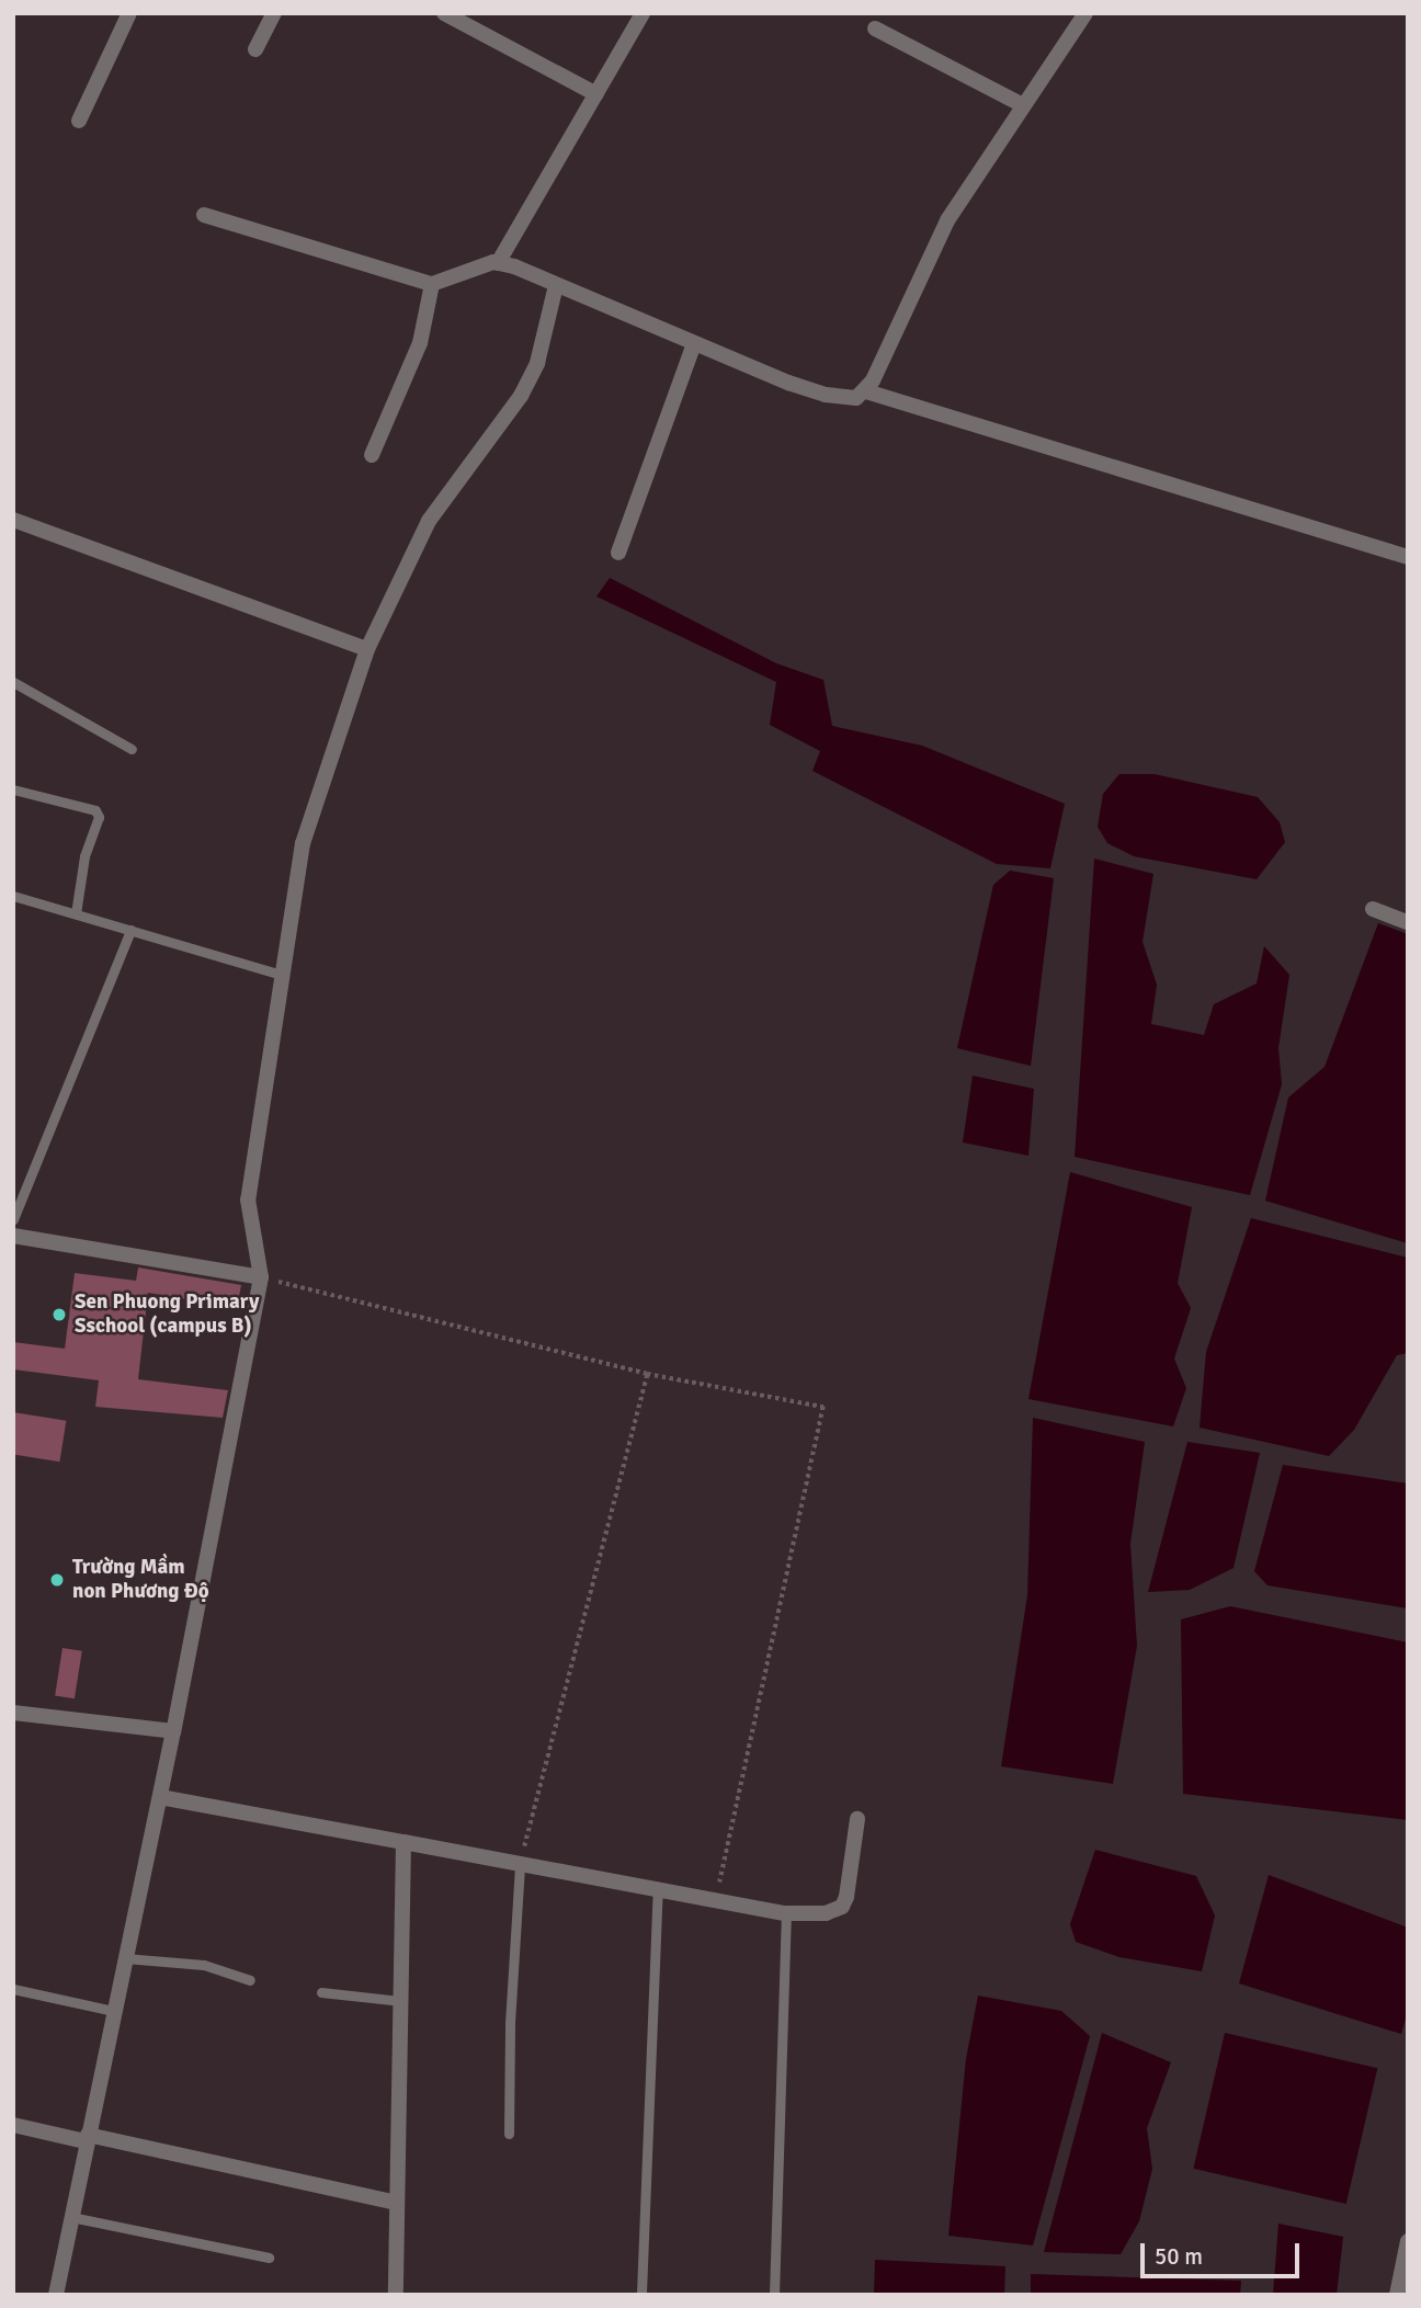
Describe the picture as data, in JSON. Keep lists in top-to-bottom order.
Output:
{
  "places": ["Sen Phuong Primary Sschool (campus B)", "Trường Mầm non Phương Độ"],
  "scale_bar": "50 m"
}
